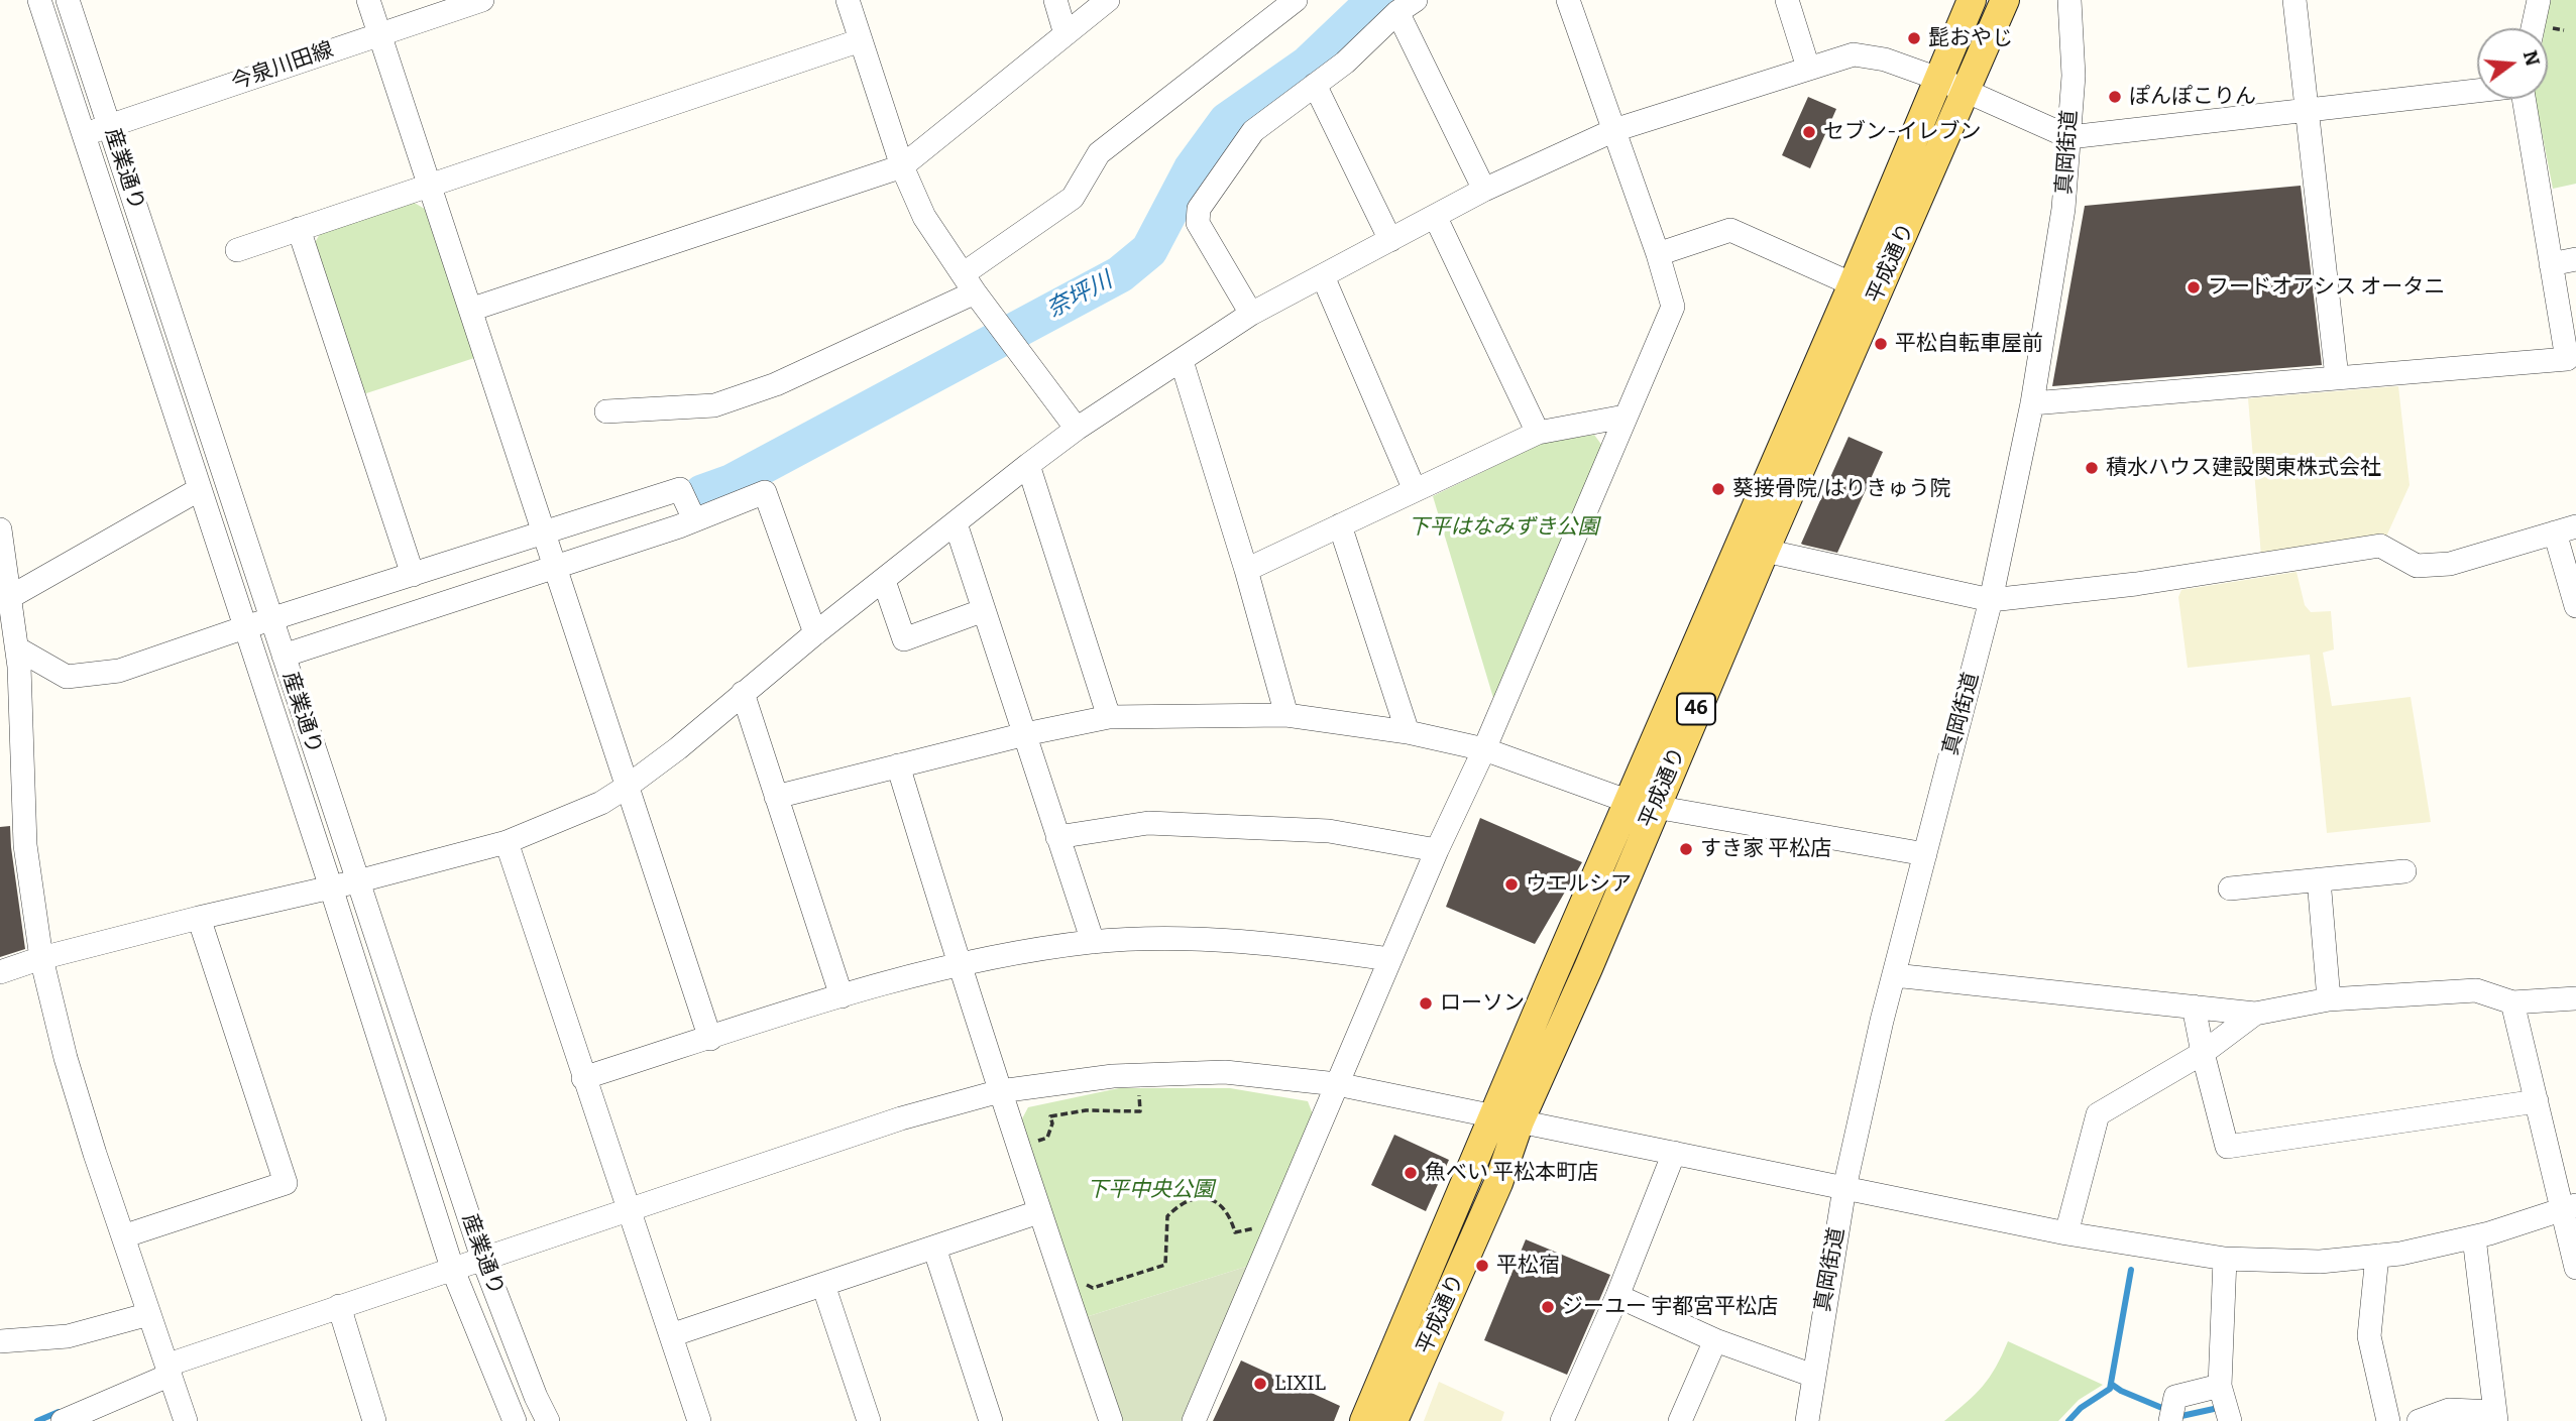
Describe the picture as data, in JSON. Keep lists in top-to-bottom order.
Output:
{
  "streets": {
    "main road": ["平成通り", "46"],
    "street": ["今泉川田線", "真岡街道", "産業通り"]
  },
  "crossings": [
    ["今泉川田線", "産業通り"]
  ],
  "water": ["奈坪川"],
  "parks": ["下平はなみずき公園", "下平中央公園"],
  "places": [
    "髭おやじ",
    "ぽんぽこりん",
    "セブン-イレブン",
    "フードオアシス オータニ",
    "平松自転車屋前",
    "積水ハウス建設関東株式会社",
    "葵接骨院/はりきゅう院",
    "すき家 平松店",
    "ウエルシア",
    "ローソン",
    "魚べい 平松本町店",
    "平松宿",
    "ジーユー 宇都宮平松店",
    "LIXIL"
  ],
  "north": "right"
}
